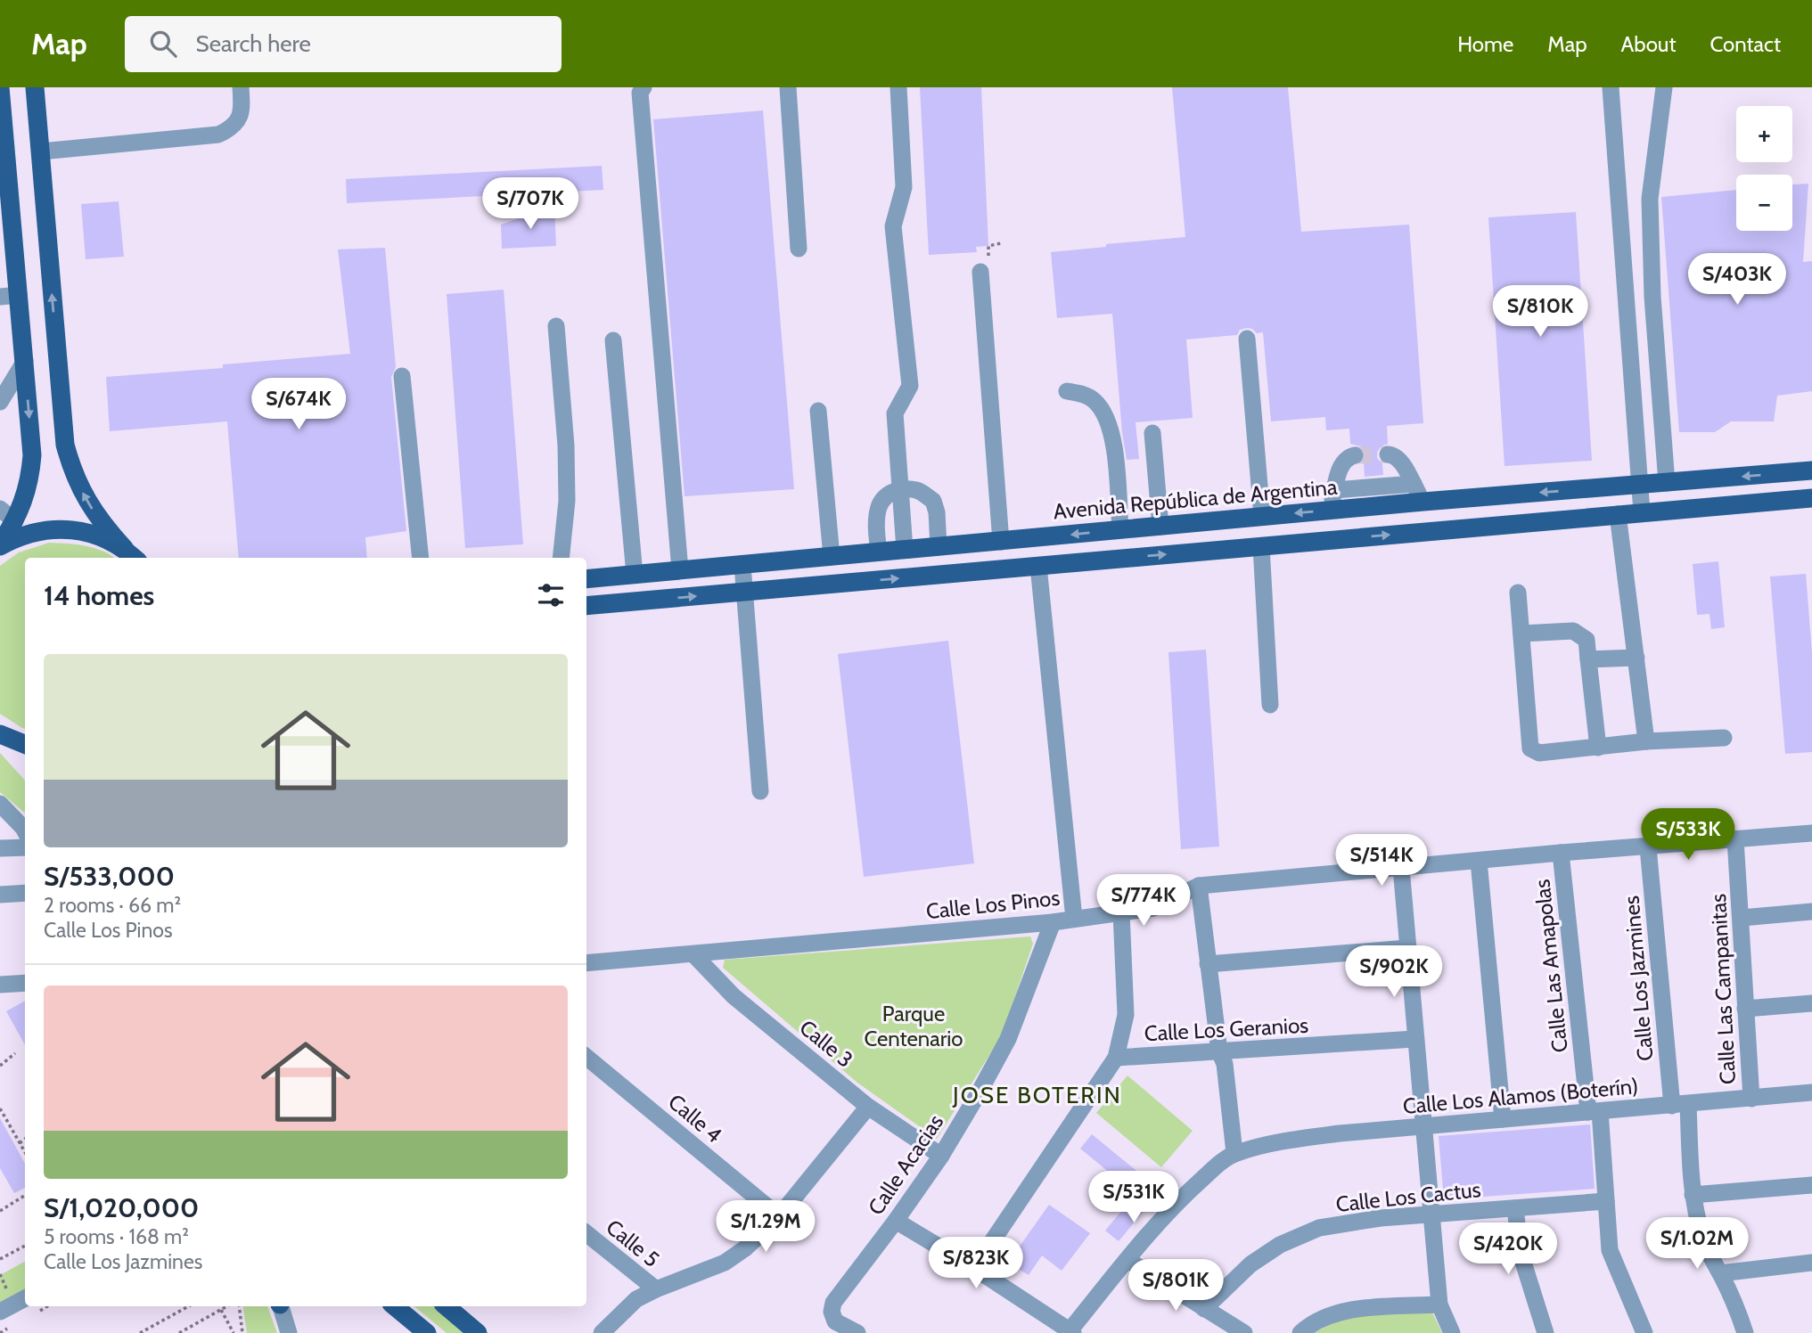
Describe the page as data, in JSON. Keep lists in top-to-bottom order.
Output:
{
  "streets": {
    "main road": ["Avenida República de Argentina"],
    "street": [
      "Calle Los Pinos",
      "Calle Las Amapolas",
      "Calle Los Jazmines",
      "Calle Las Campanitas",
      "Calle Los Geranios",
      "Calle 3",
      "Calle Los Alamos (Boterín)",
      "Calle 4",
      "Calle Acacias",
      "Calle Los Cactus",
      "Calle 5"
    ]
  },
  "crossings": [
    ["Calle Los Pinos", "Calle Las Amapolas"],
    ["Calle Los Pinos", "Calle Los Jazmines"],
    ["Calle Los Pinos", "Calle Las Campanitas"],
    ["Calle Los Pinos", "Calle 3"],
    ["Calle Los Pinos", "Calle Acacias"],
    ["Calle Las Amapolas", "Calle Los Alamos (Boterín)"],
    ["Calle Las Amapolas", "Calle Los Cactus"],
    ["Calle Los Jazmines", "Calle Los Alamos (Boterín)"],
    ["Calle Las Campanitas", "Calle Los Alamos (Boterín)"],
    ["Calle 3", "Calle Acacias"]
  ],
  "districts": ["JOSE BOTERIN"],
  "parks": ["Parque Centenario"],
  "page": {
    "header": "Map",
    "search": "Search here",
    "nav": [
      "Home",
      "Map",
      "About",
      "Contact"
    ],
    "map_buttons": ["+", "−"],
    "price": [
      "S/707K",
      "S/403K",
      "S/810K",
      "S/674K",
      "S/533K",
      "S/514K",
      "S/774K",
      "S/902K",
      "S/531K",
      "S/1.29M",
      "S/1.02M",
      "S/420K",
      "S/823K",
      "S/801K"
    ],
    "heading": "14 homes",
    "list": [
      {
        "name": "S/533,000",
        "note": "2 rooms · 66 m² · Calle Los Pinos"
      },
      {
        "name": "S/1,020,000",
        "note": "5 rooms · 168 m² · Calle Los Jazmines"
      }
    ]
  }
}
